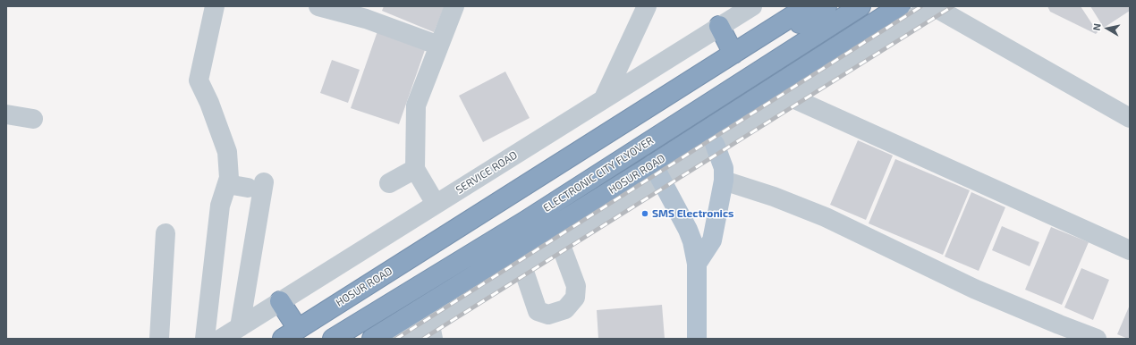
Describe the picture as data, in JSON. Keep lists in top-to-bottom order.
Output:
{
  "streets": {
    "highway": ["ELECTRONIC CITY FLYOVER", "HOSUR ROAD"],
    "street": ["SERVICE ROAD"]
  },
  "crossings": [
    ["ELECTRONIC CITY FLYOVER", "HOSUR ROAD"]
  ],
  "places": ["SMS Electronics"],
  "north": "left"
}
